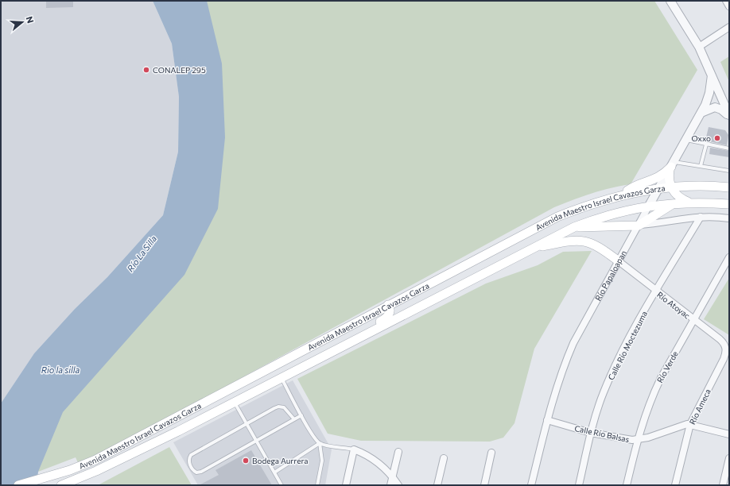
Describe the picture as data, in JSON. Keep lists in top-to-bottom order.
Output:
{
  "streets": {
    "main road": ["Avenida Maestro Israel Cavazos Garza"],
    "street": [
      "Río Papaloapan",
      "Río Atoyac",
      "Calle Río Moctezuma",
      "Río Verde",
      "Río Ameca",
      "Calle Río Balsas"
    ]
  },
  "crossings": [
    ["Avenida Maestro Israel Cavazos Garza", "Río Papaloapan"],
    ["Río Papaloapan", "Río Atoyac"],
    ["Río Papaloapan", "Calle Río Balsas"],
    ["Río Atoyac", "Calle Río Moctezuma"],
    ["Río Atoyac", "Río Verde"],
    ["Río Atoyac", "Río Ameca"],
    ["Calle Río Moctezuma", "Calle Río Balsas"],
    ["Río Verde", "Calle Río Balsas"],
    ["Río Ameca", "Calle Río Balsas"]
  ],
  "water": ["Río La Silla", "Rio la silla"],
  "places": ["CONALEP 295", "Oxxo", "Bodega Aurrera"],
  "north": "right"
}
